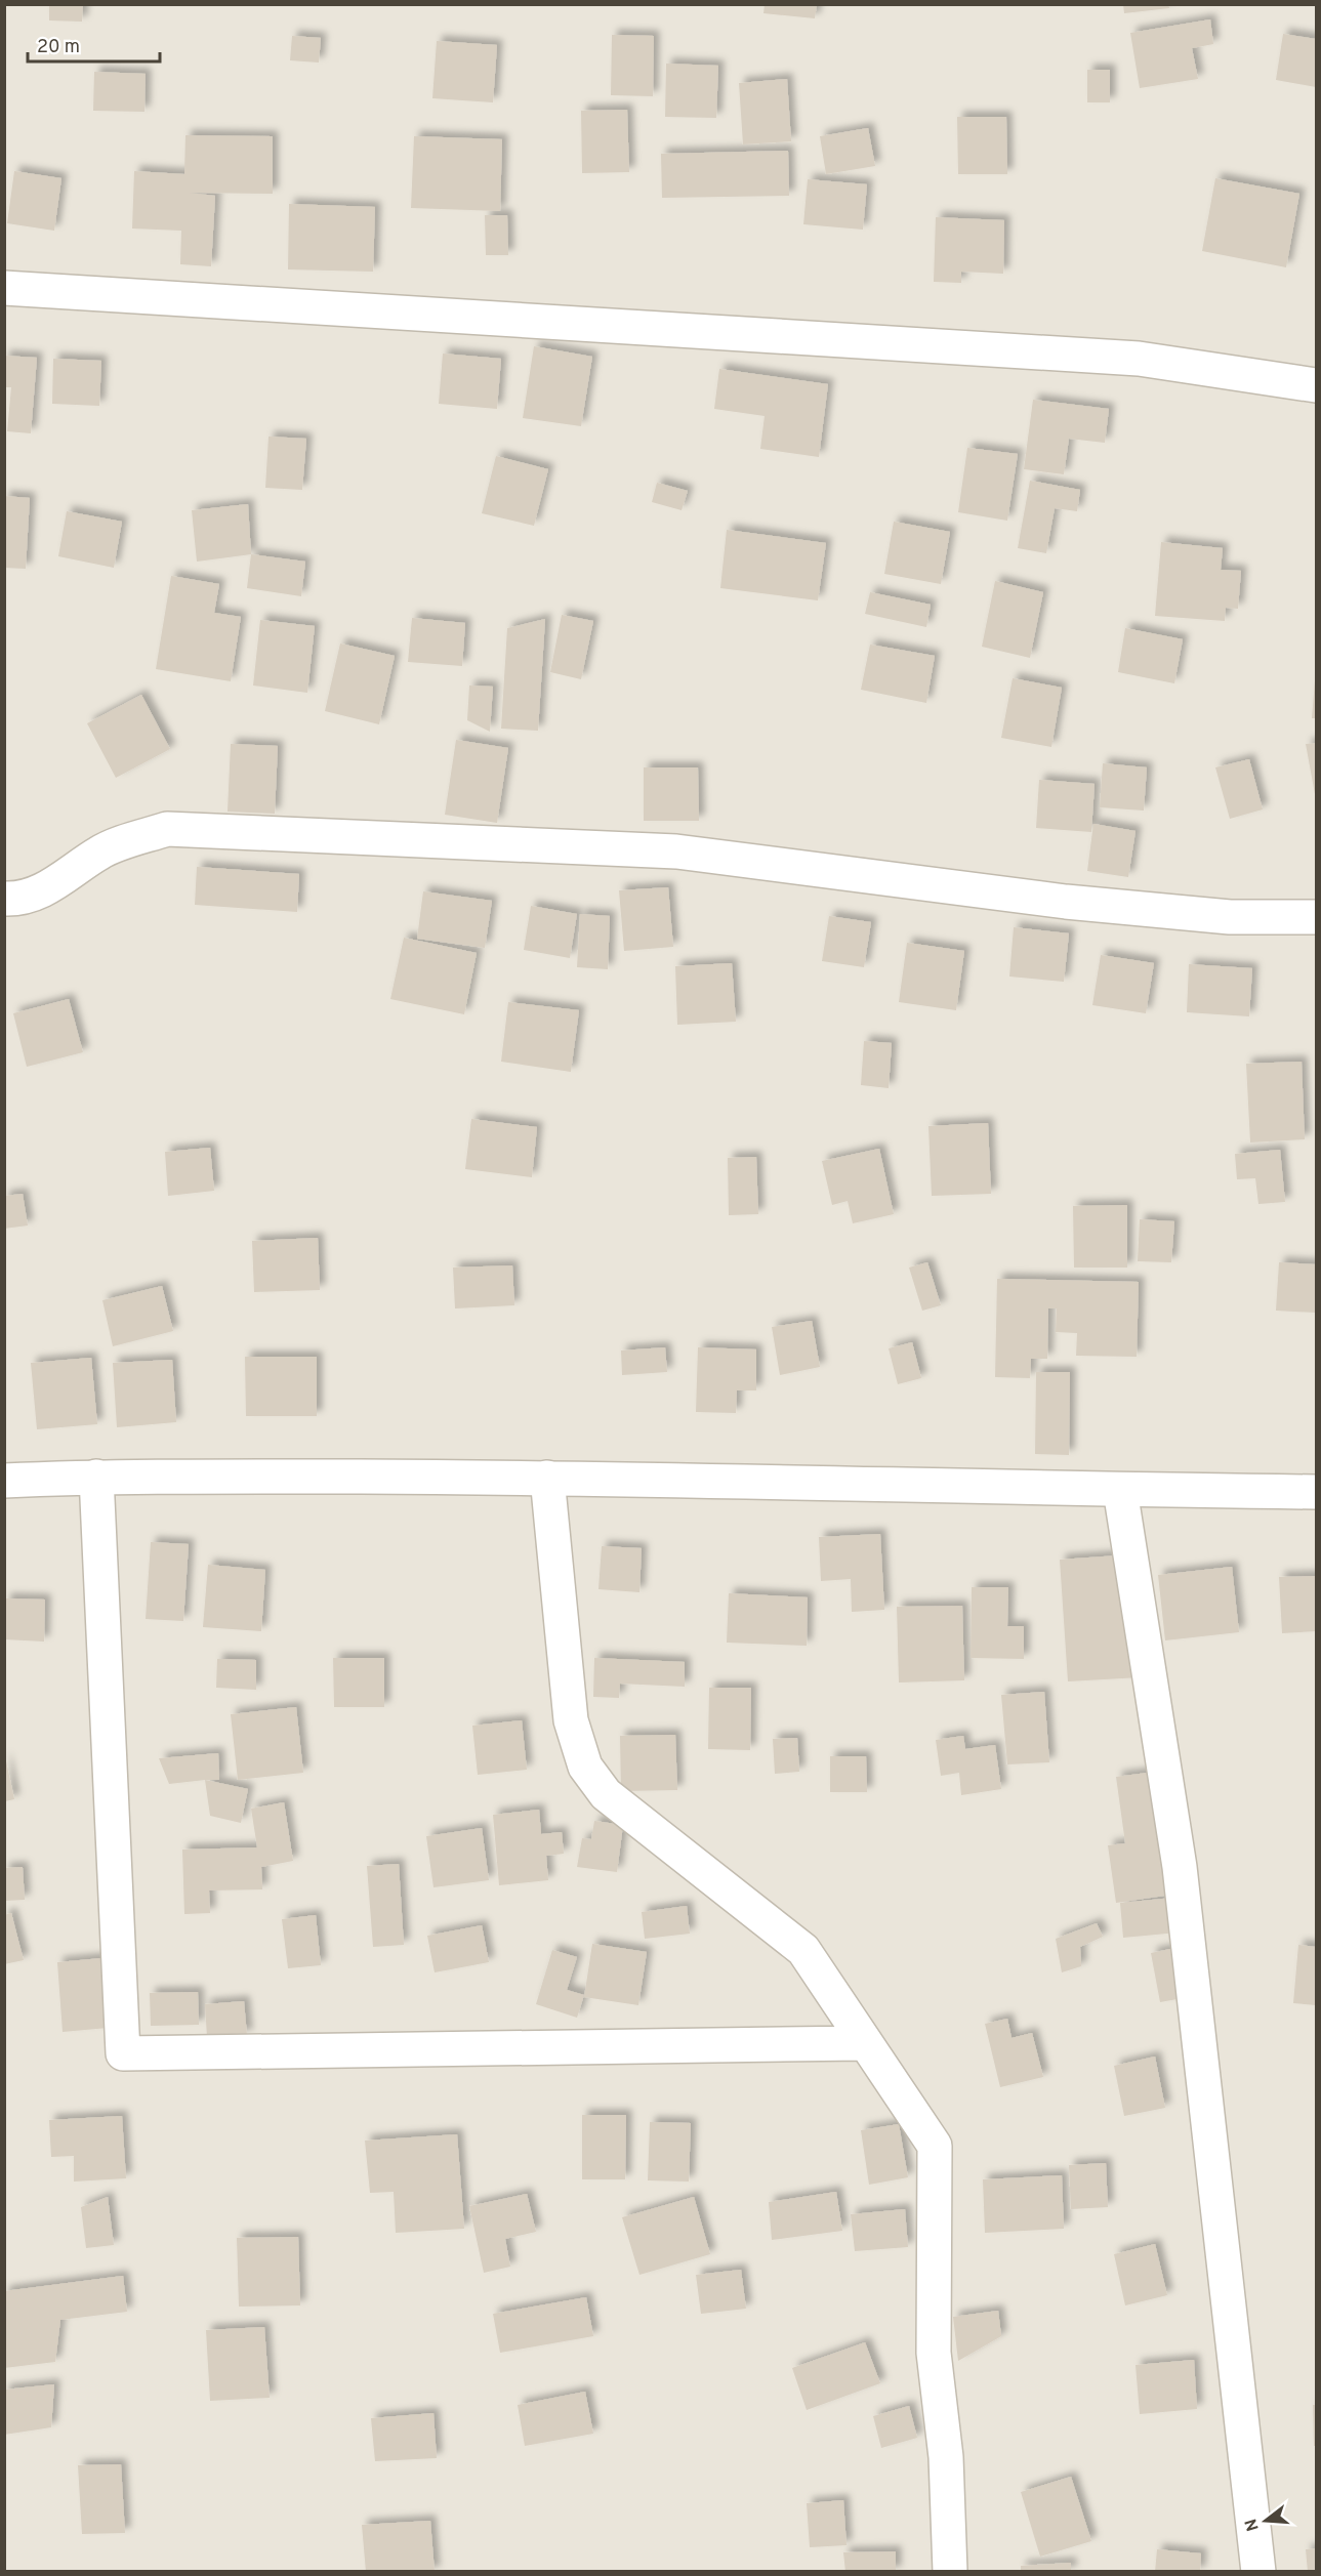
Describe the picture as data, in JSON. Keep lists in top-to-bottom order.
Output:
{
  "scale_bar": "20 m",
  "north": "left"
}
